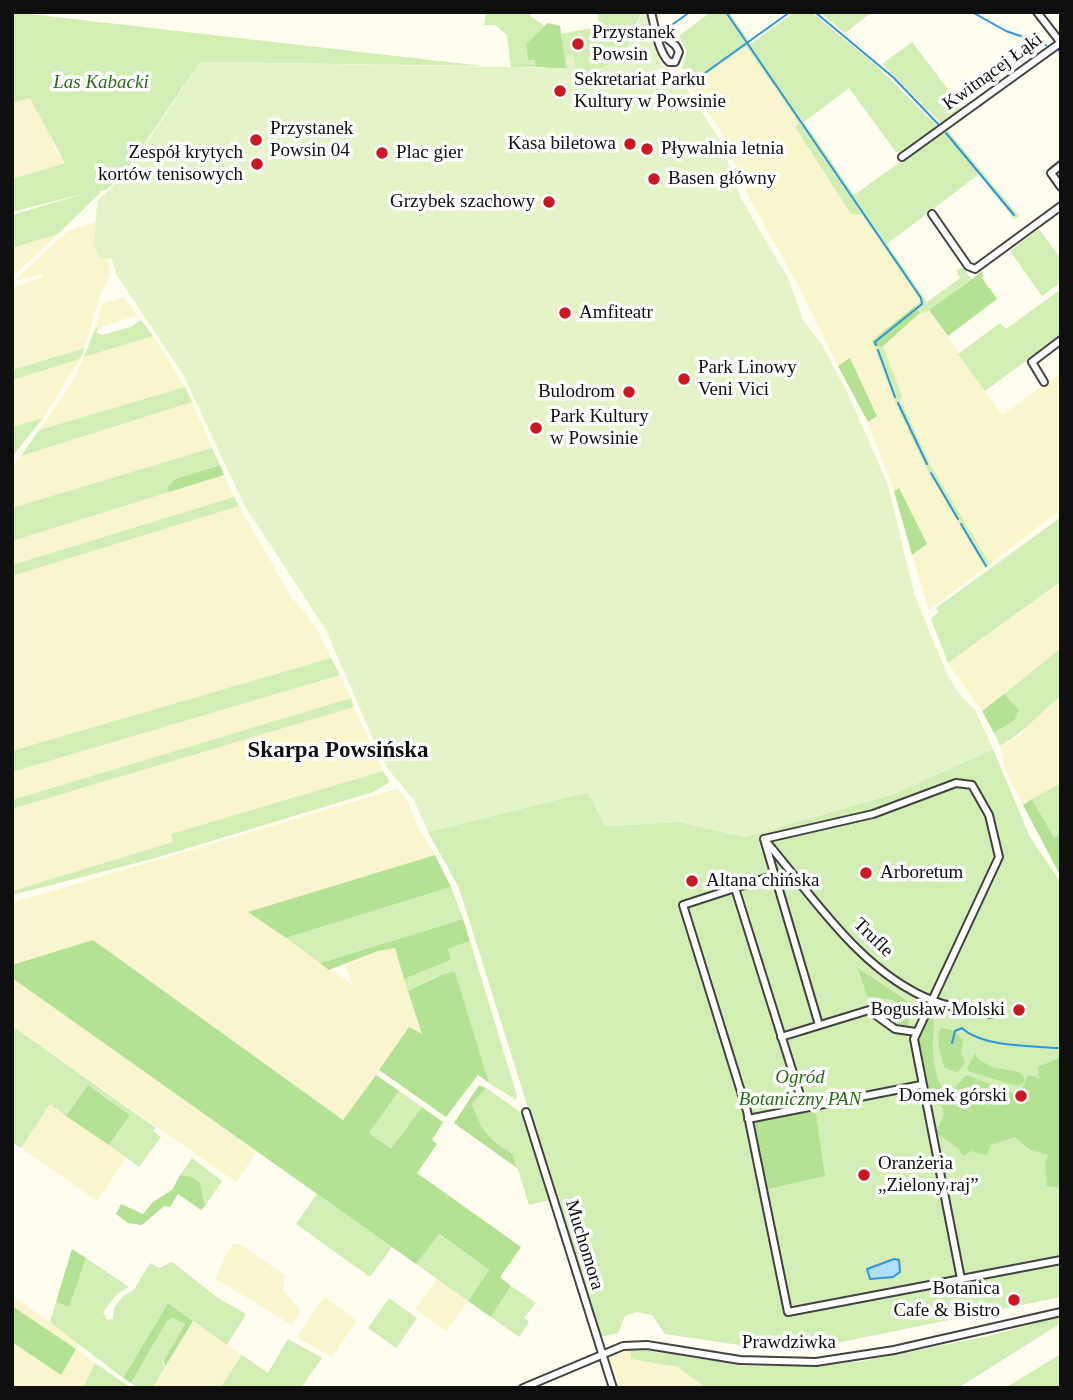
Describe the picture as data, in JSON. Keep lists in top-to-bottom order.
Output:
{
  "streets": {
    "street": [
      "Kwitnącej Łąki",
      "Trufle",
      "Muchomora",
      "Prawdziwka"
    ]
  },
  "crossings": [
    ["Muchomora", "Prawdziwka"]
  ],
  "districts": ["Skarpa Powsińska"],
  "parks": ["Las Kabacki", "Ogród Botaniczny PAN"],
  "places": [
    "Przystanek Powsin",
    "Sekretariat Parku Kultury w Powsinie",
    "Przystanek Powsin 04",
    "Kasa biletowa",
    "Pływalnia letnia",
    "Plac gier",
    "Zespół krytych kortów tenisowych",
    "Basen główny",
    "Grzybek szachowy",
    "Amfiteatr",
    "Park Linowy Veni Vici",
    "Bulodrom",
    "Park Kultury w Powsinie",
    "Arboretum",
    "Altana chińska",
    "Bogusław Molski",
    "Domek górski",
    "Oranżeria „Zielony raj”",
    "Botanica Cafe & Bistro"
  ]
}
